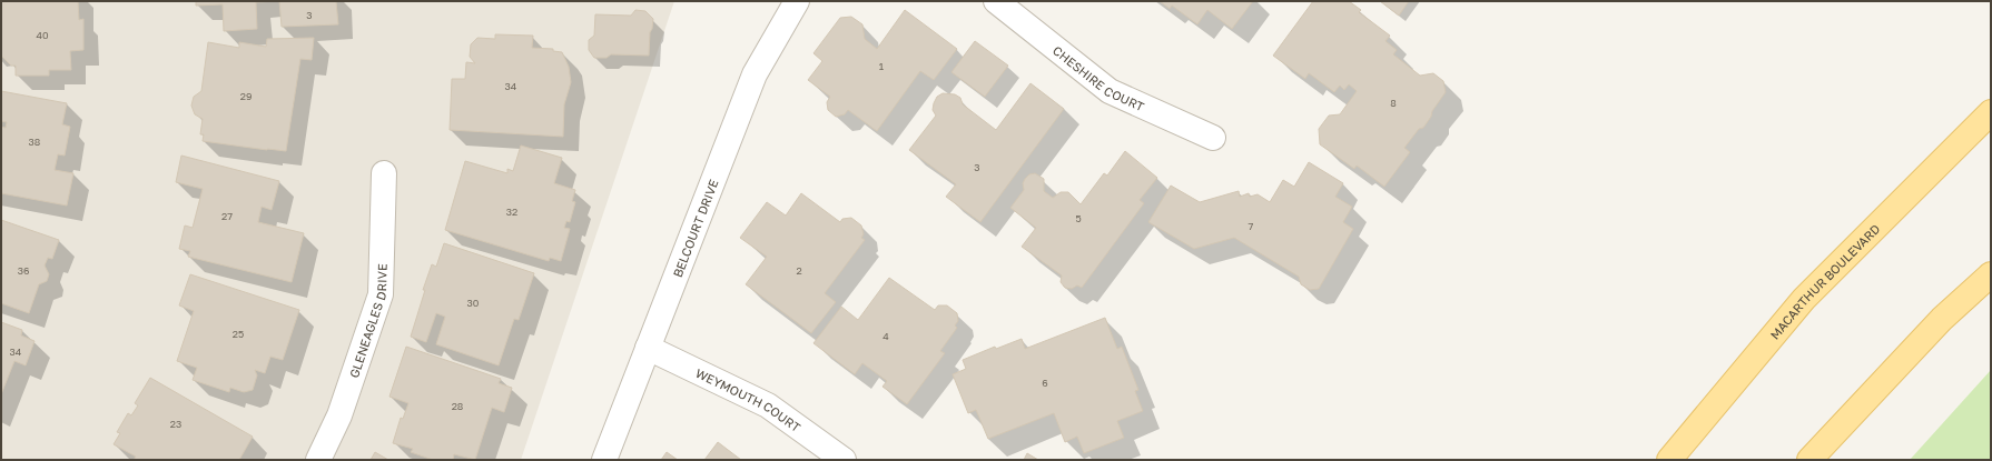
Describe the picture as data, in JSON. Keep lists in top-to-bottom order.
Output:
{
  "streets": {
    "main road": ["MACARTHUR BOULEVARD"],
    "street": [
      "CHESHIRE COURT",
      "BELCOURT DRIVE",
      "GLENEAGLES DRIVE",
      "WEYMOUTH COURT"
    ]
  },
  "crossings": [
    ["BELCOURT DRIVE", "WEYMOUTH COURT"]
  ],
  "house_numbers": [
    "3",
    "40",
    "1",
    "34",
    "29",
    "8",
    "38",
    "3",
    "32",
    "27",
    "5",
    "7",
    "36",
    "2",
    "30",
    "25",
    "4",
    "34",
    "6",
    "28",
    "23"
  ]
}
